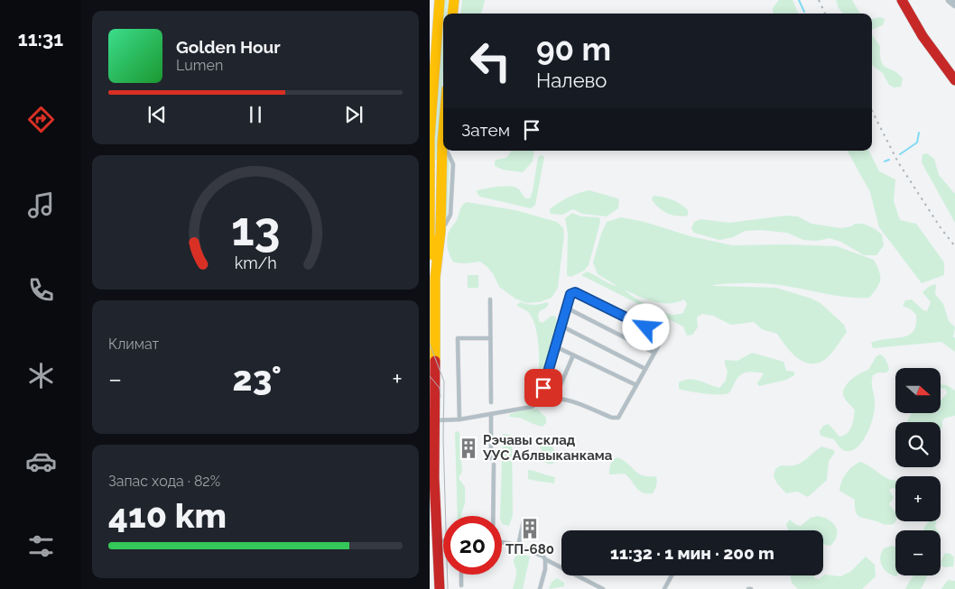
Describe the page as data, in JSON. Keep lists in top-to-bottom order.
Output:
{
  "places": {
    "building": ["Рэчавы склад УУС Аблвыканкама", "ТП-680"]
  },
  "north": "right",
  "page": {
    "tabs": "11:31",
    "turn": ["90 m", "Налево"],
    "song": ["Golden Hour", "Lumen"],
    "then": "Затем",
    "tile": [
      "Климат",
      ["Запас хода · 82%", "410 km"]
    ],
    "heat": ["−", "23°", "+"],
    "map_buttons": ["+", "−"],
    "limit": "20",
    "trip": "11:32 · 1 мин · 200 m",
    "gauge": ["13", "km/h"]
  }
}
